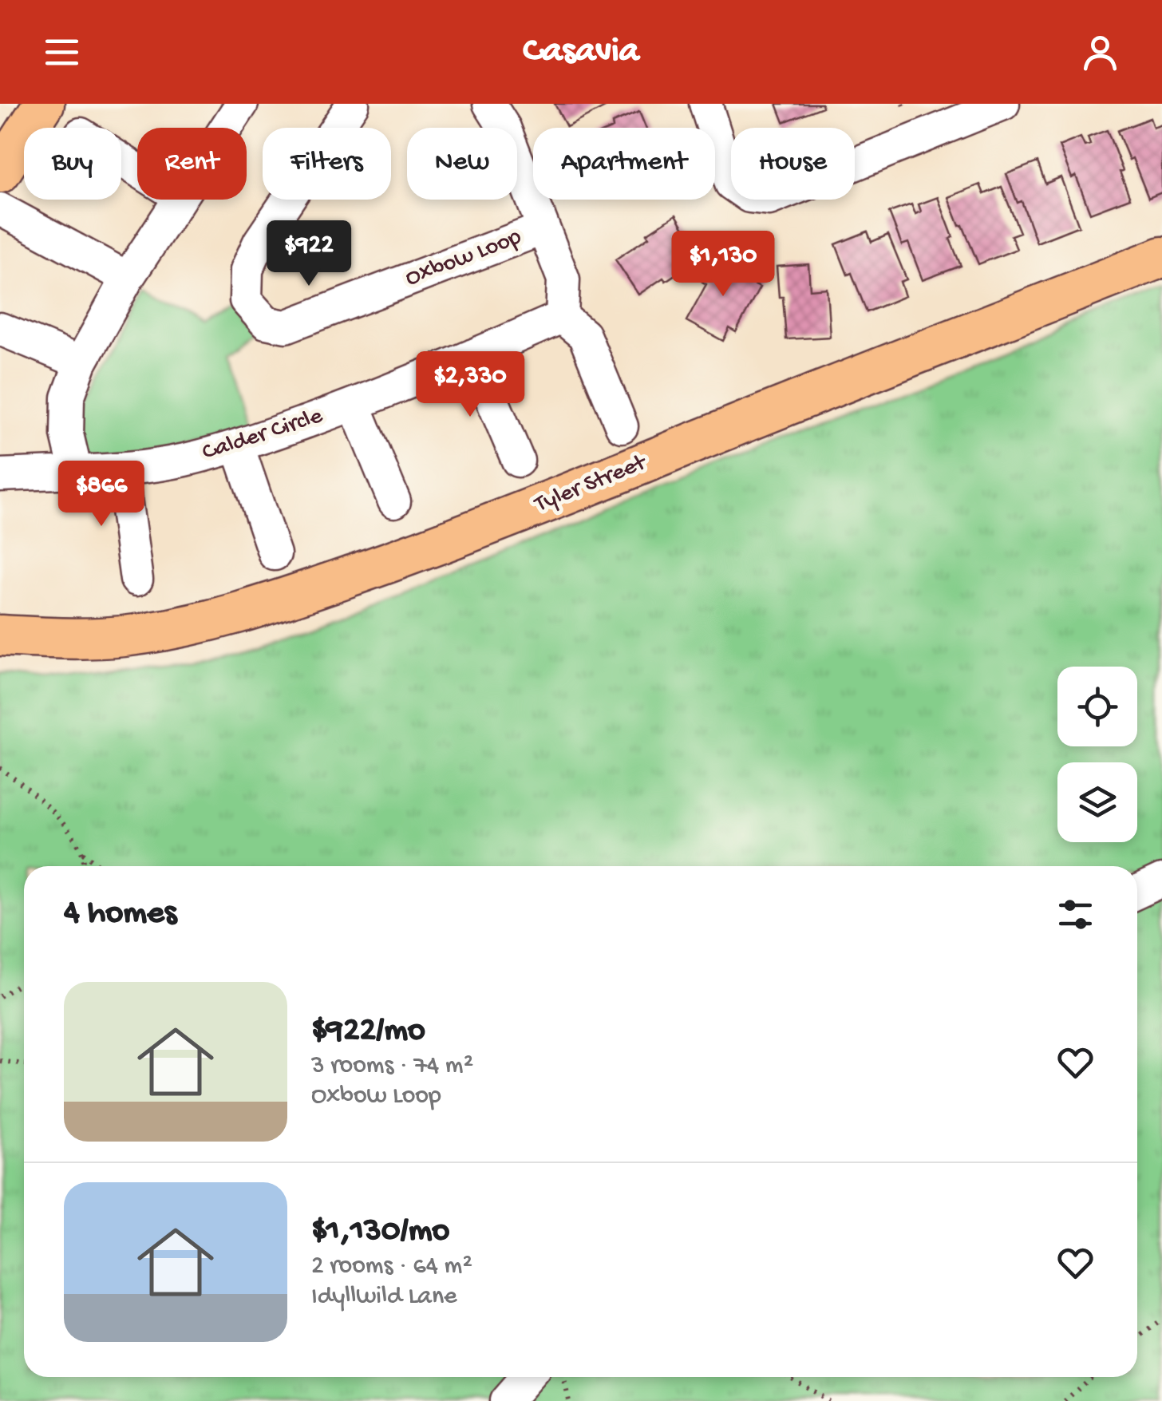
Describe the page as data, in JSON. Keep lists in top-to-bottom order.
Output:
{
  "streets": {
    "main road": ["Tyler Street"],
    "street": ["Oxbow Loop", "Calder Circle"]
  },
  "page": {
    "header": "Casavia",
    "chip": [
      "Buy",
      "Rent",
      "Filters",
      "New",
      "Apartment",
      "House"
    ],
    "price": [
      "$922",
      "$1,130",
      "$2,330",
      "$866"
    ],
    "heading": "4 homes",
    "list": [
      {
        "name": "$922/mo",
        "note": "3 rooms · 74 m² · Oxbow Loop"
      },
      {
        "name": "$1,130/mo",
        "note": "2 rooms · 64 m² · Idyllwild Lane"
      }
    ]
  }
}
